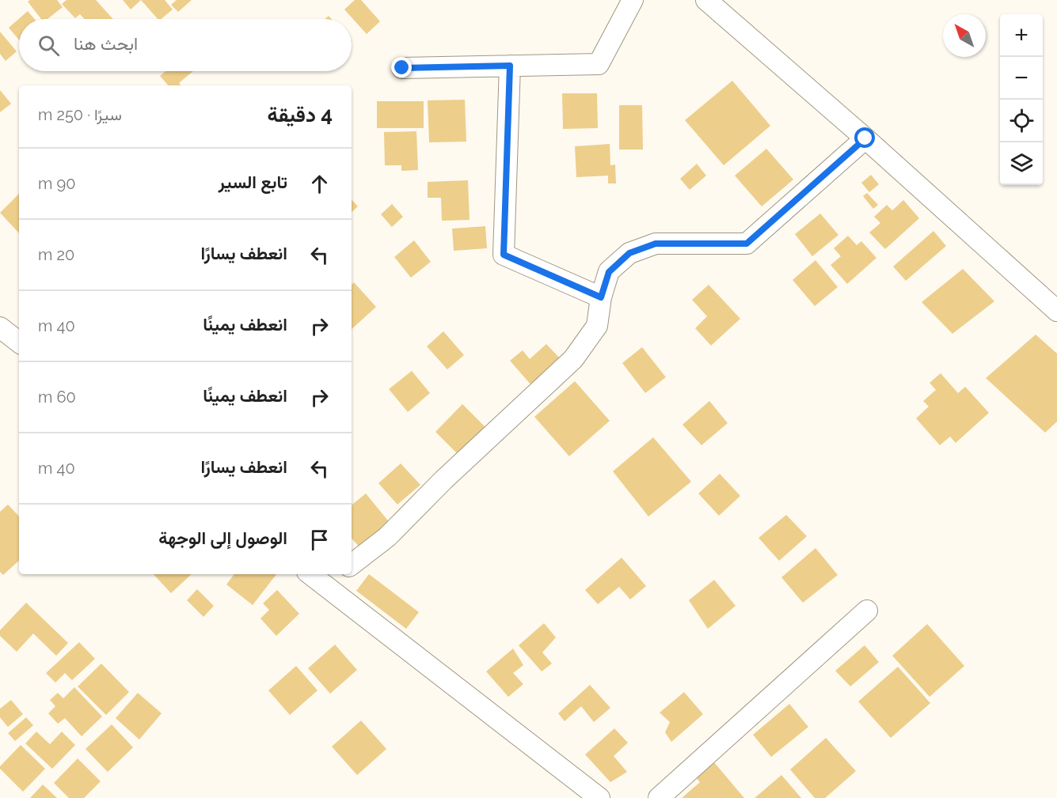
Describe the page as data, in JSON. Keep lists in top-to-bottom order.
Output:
{
  "north": "top left",
  "page": {
    "map_buttons": ["+", "−"],
    "search": "ابحث هنا",
    "heading": ["4 دقيقة", "سيرًا · 250 m"],
    "list": [
      ["تابع السير", "90 m"],
      ["انعطف يسارًا", "20 m"],
      ["انعطف يمينًا", "40 m"],
      ["انعطف يمينًا", "60 m"],
      ["انعطف يسارًا", "40 m"],
      "الوصول إلى الوجهة"
    ]
  }
}
